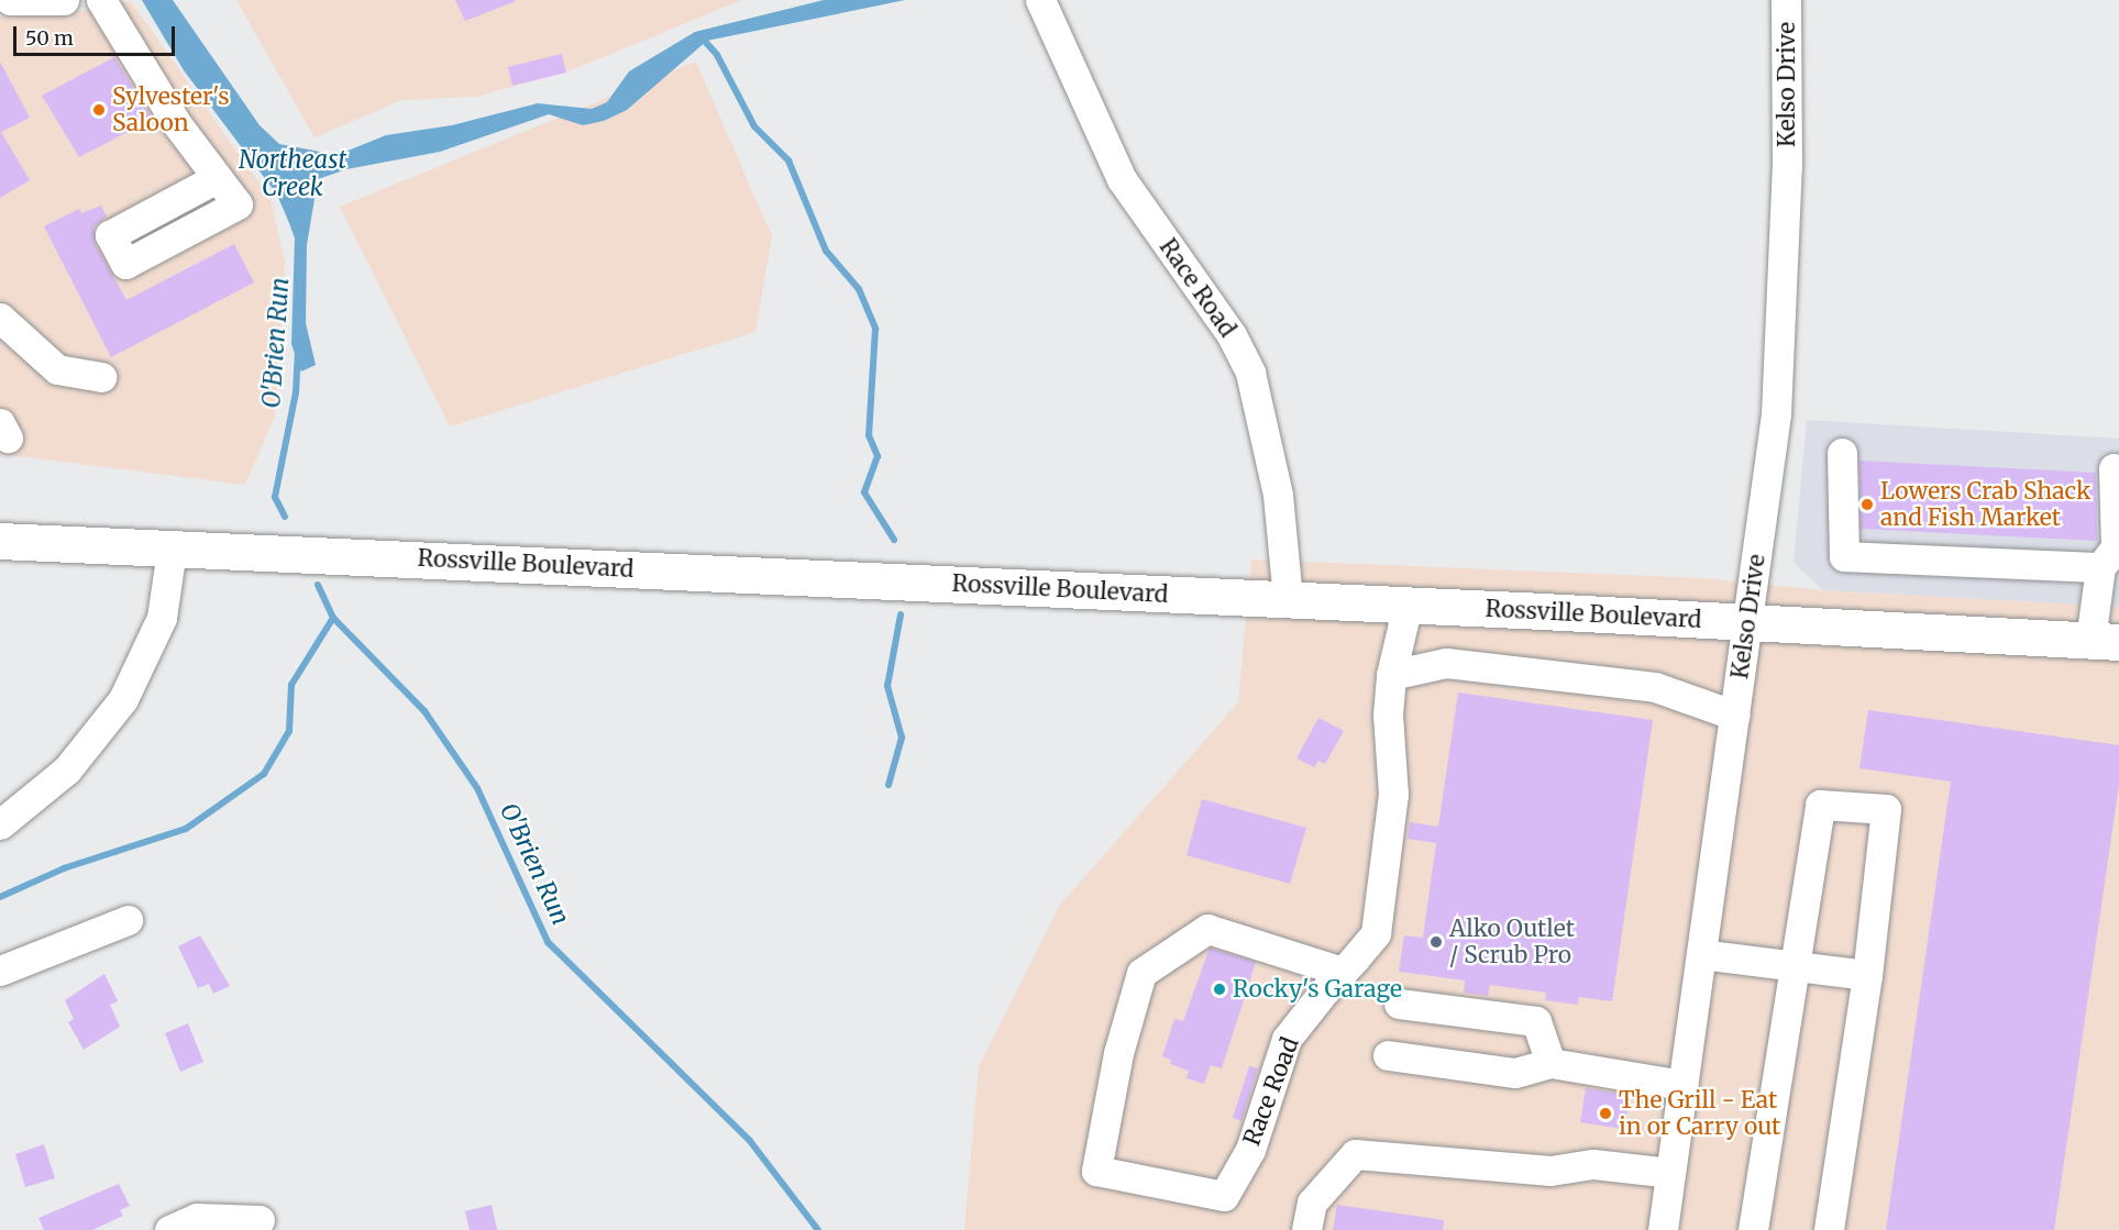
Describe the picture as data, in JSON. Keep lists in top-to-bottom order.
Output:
{
  "streets": {
    "main road": ["Rossville Boulevard"],
    "street": ["Kelso Drive", "Race Road"]
  },
  "crossings": [
    ["Kelso Drive", "Rossville Boulevard"],
    ["Race Road", "Rossville Boulevard"]
  ],
  "water": ["Northeast Creek", "O'Brien Run"],
  "places": [
    "Sylvester's Saloon",
    "Lowers Crab Shack and Fish Market",
    "Alko Outlet / Scrub Pro",
    "Rocky's Garage",
    "The Grill - Eat in or Carry out"
  ],
  "scale_bar": "50 m"
}
